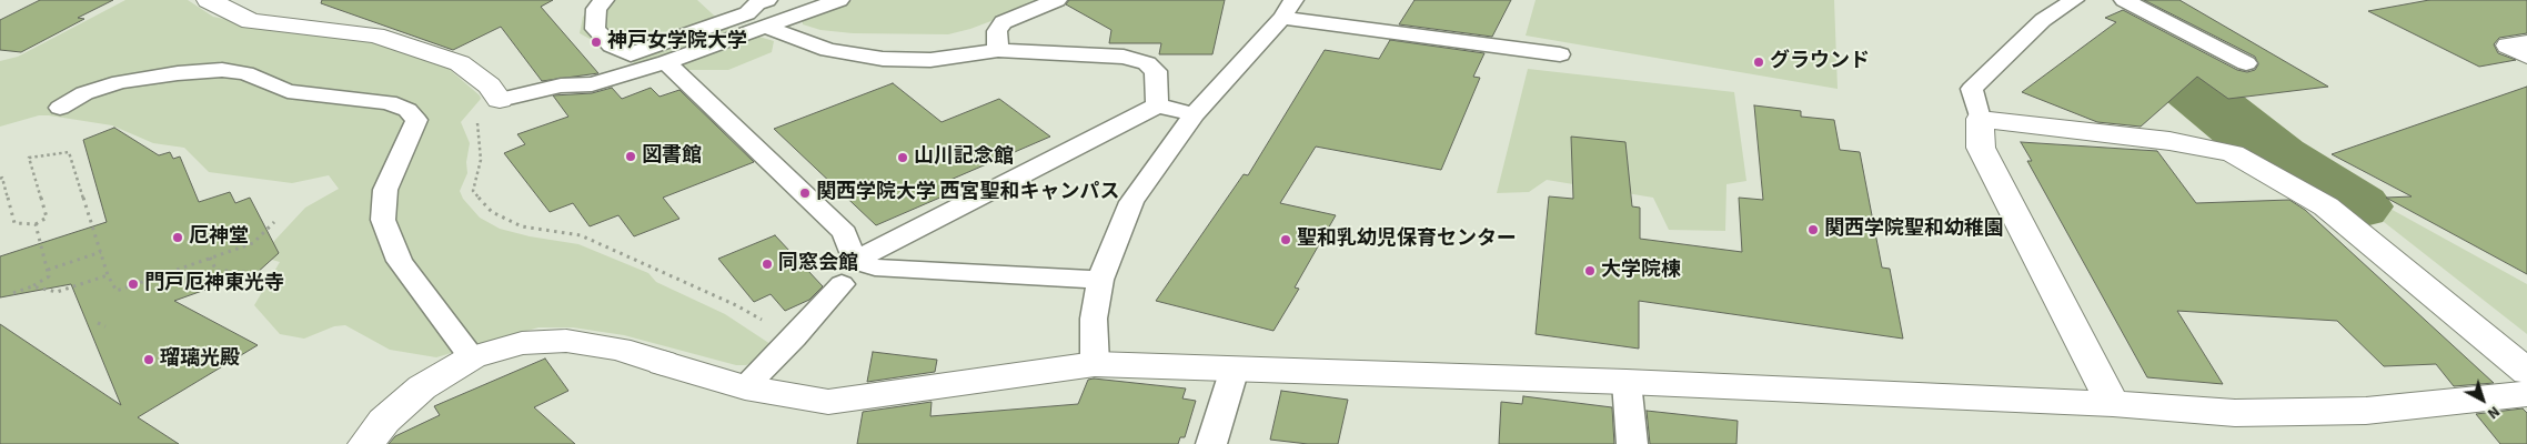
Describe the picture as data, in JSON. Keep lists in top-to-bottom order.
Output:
{
  "places": [
    "神戸女学院大学",
    "グラウンド",
    "図書館",
    "山川記念館",
    "関西学院大学 西宮聖和キャンパス",
    "関西学院聖和幼稚園",
    "厄神堂",
    "聖和乳幼児保育センター",
    "同窓会館",
    "大学院棟",
    "門戸厄神東光寺",
    "瑠璃光殿"
  ],
  "north": "bottom right"
}
